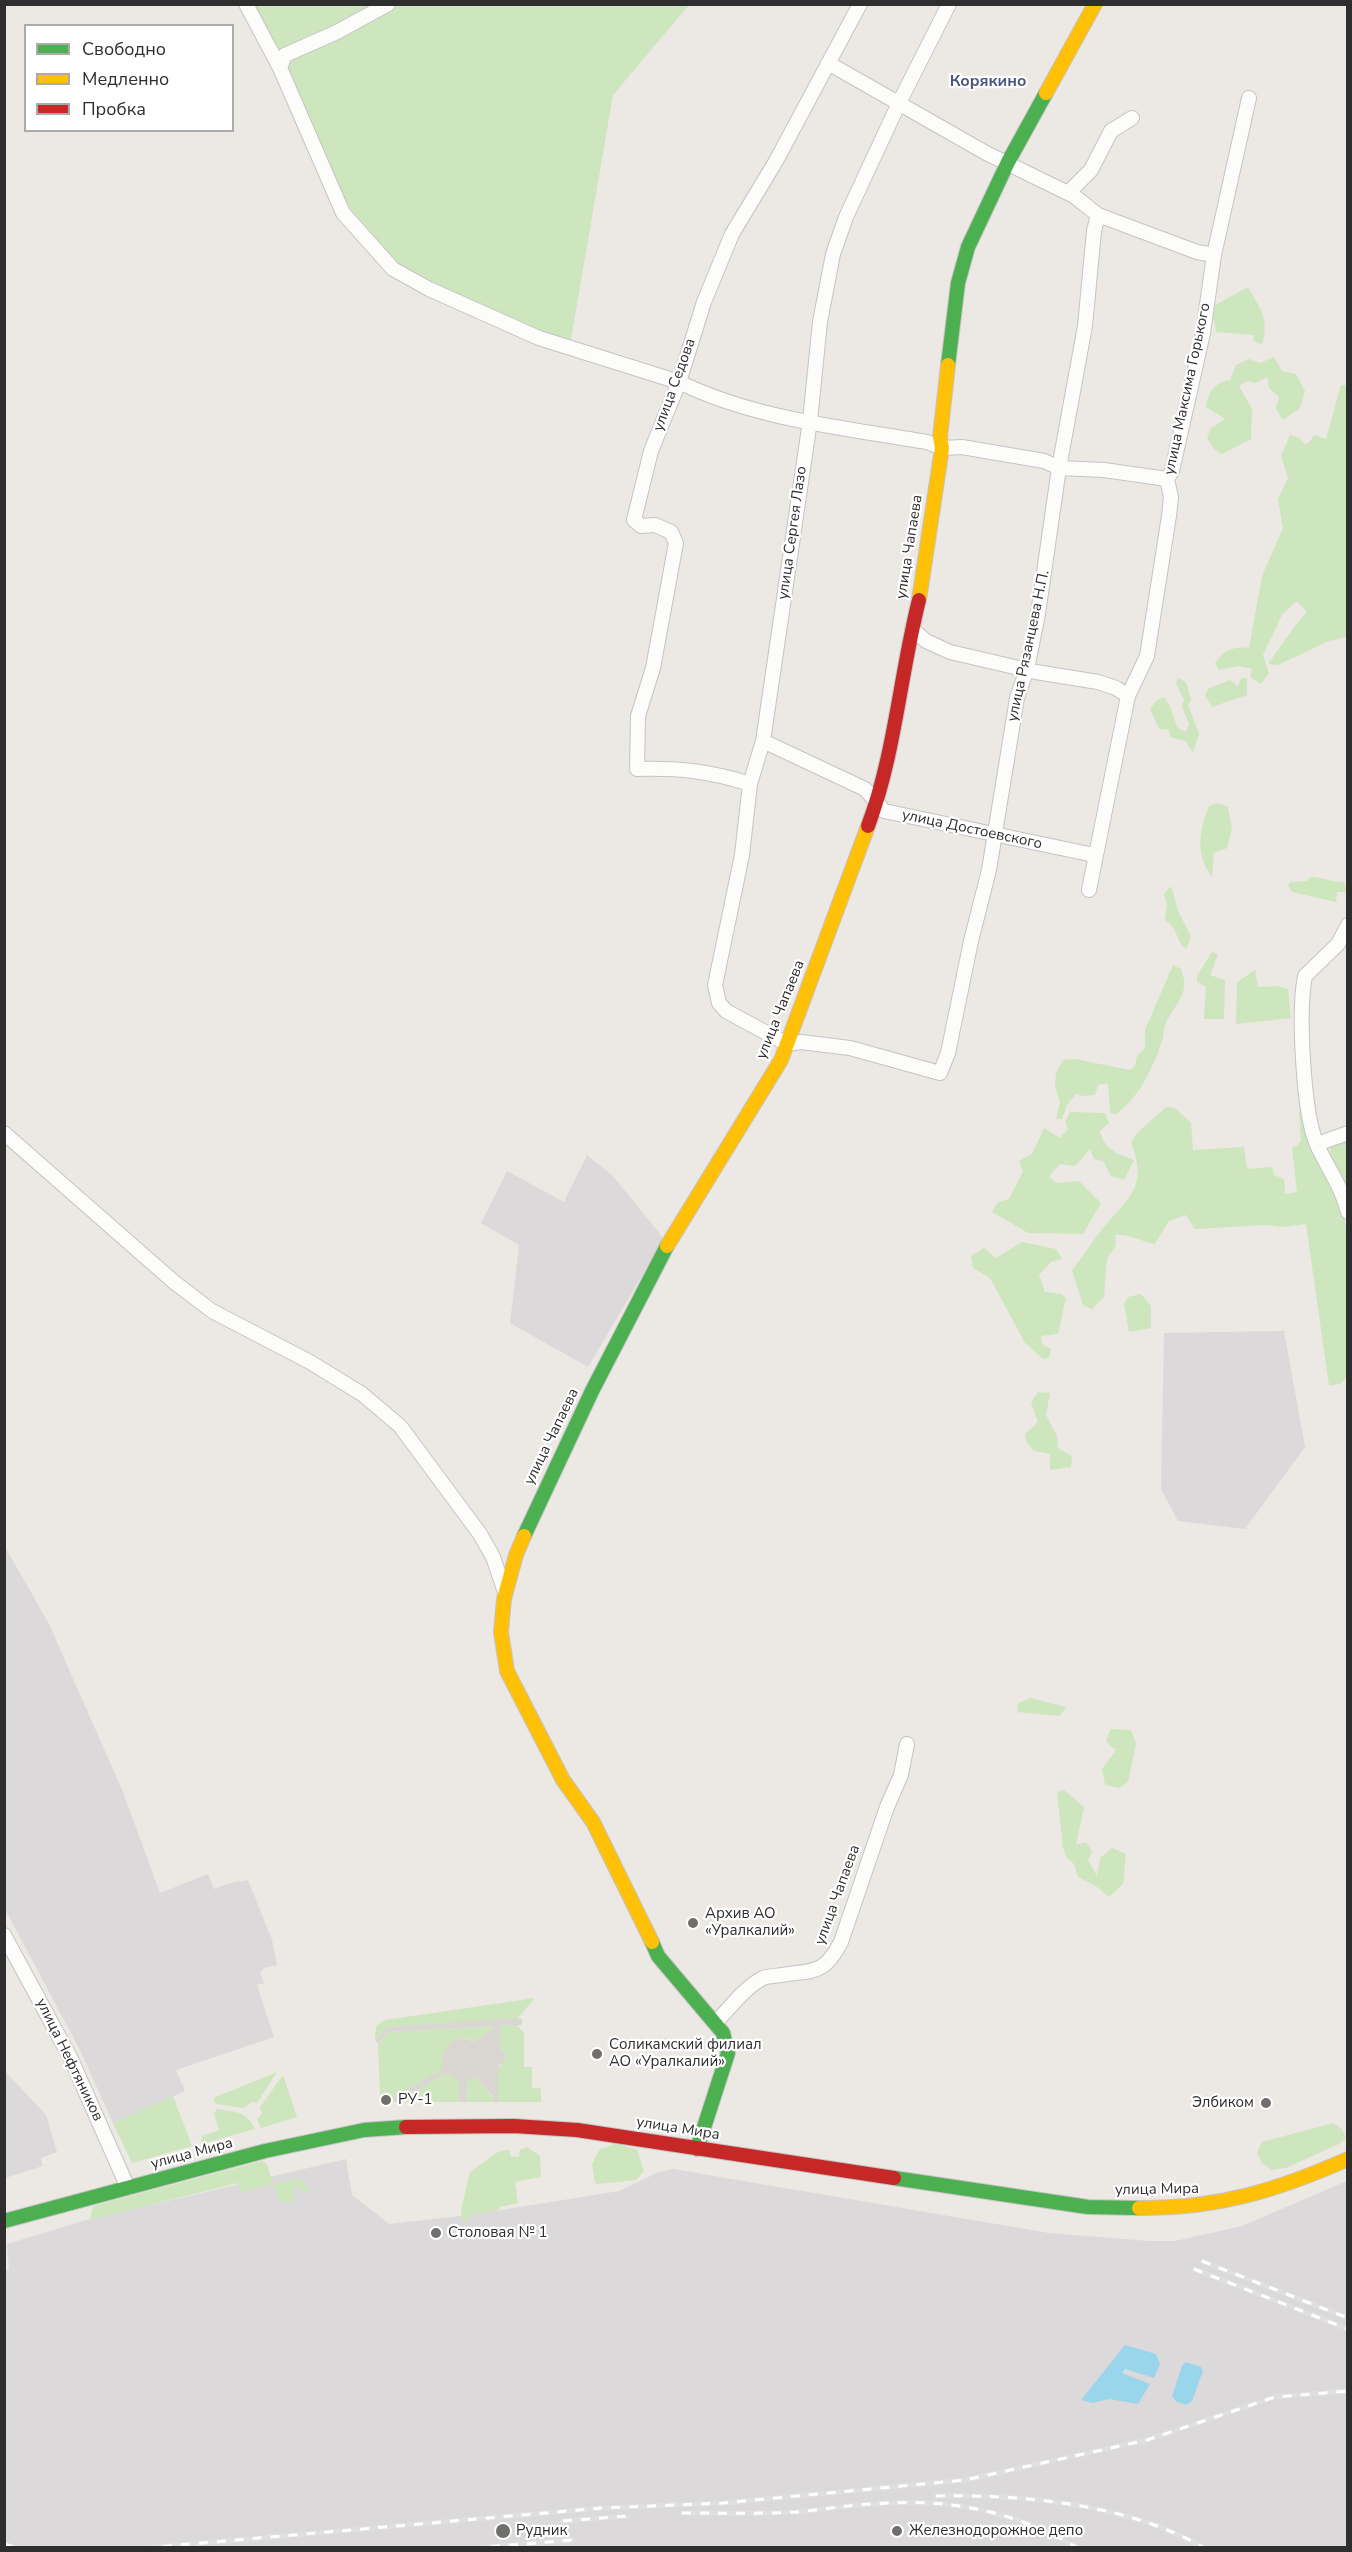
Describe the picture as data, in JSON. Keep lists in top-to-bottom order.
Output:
{
  "streets": {
    "main road": ["улица Чапаева", "улица Мира"],
    "street": [
      "улица Седова",
      "улица Максима Горького",
      "улица Сергея Лазо",
      "улица Рязанцева Н.П.",
      "улица Достоевского",
      "улица Нефтяников"
    ]
  },
  "crossings": [
    ["улица Седова", "улица Сергея Лазо"],
    ["улица Максима Горького", "улица Достоевского"],
    ["улица Сергея Лазо", "улица Чапаева"],
    ["улица Сергея Лазо", "улица Рязанцева Н.П."],
    ["улица Сергея Лазо", "улица Достоевского"],
    ["улица Чапаева", "улица Рязанцева Н.П."],
    ["улица Чапаева", "улица Достоевского"],
    ["улица Чапаева", "улица Мира"],
    ["улица Рязанцева Н.П.", "улица Достоевского"],
    ["улица Нефтяников", "улица Мира"]
  ],
  "districts": ["Корякино"],
  "places": [
    "Архив АО «Уралкалий»",
    "Соликамский филиал АО «Уралкалий»",
    "РУ-1",
    "Элбиком",
    "Столовая № 1",
    "Рудник",
    "Железнодорожное депо"
  ],
  "legend": ["Свободно", "Медленно", "Пробка"]
}
